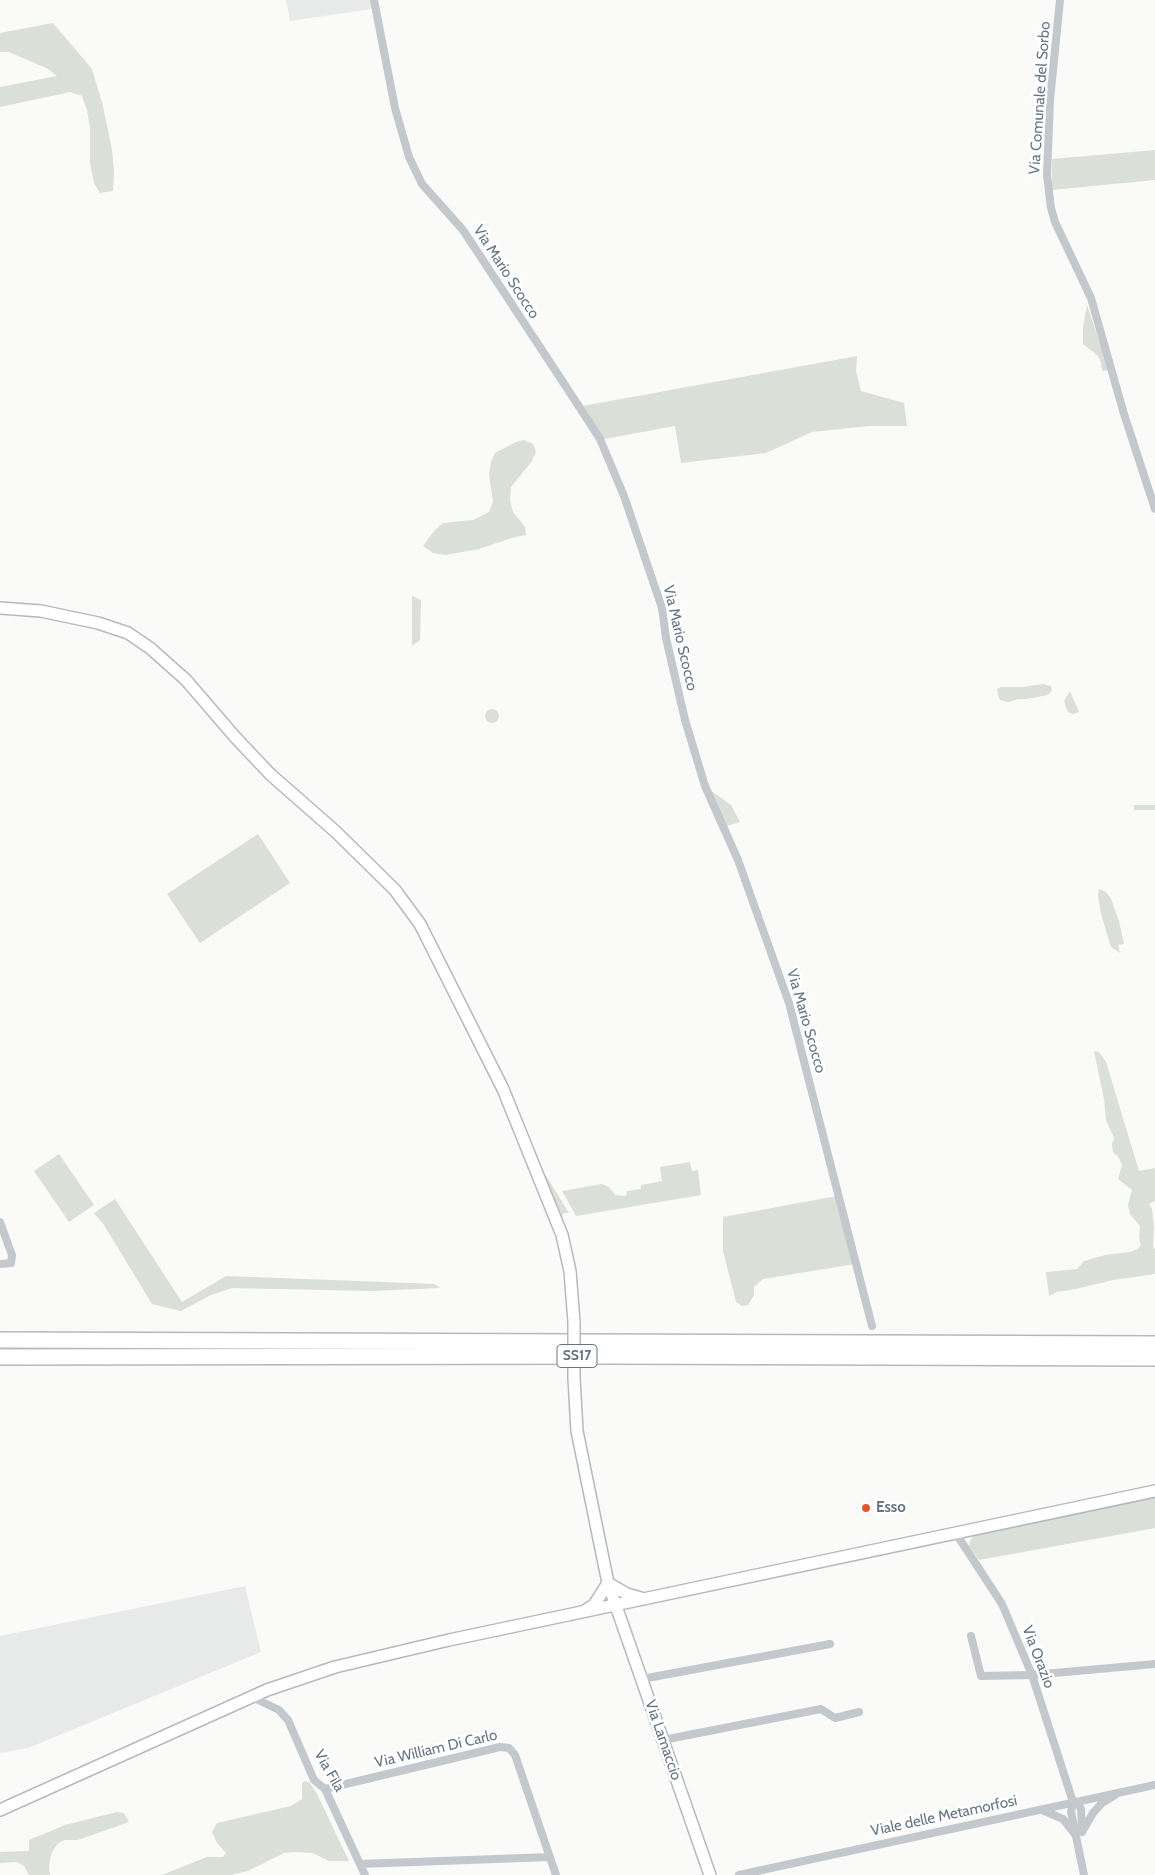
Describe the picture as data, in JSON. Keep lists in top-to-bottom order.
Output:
{
  "streets": {
    "highway": ["SS17"],
    "street": [
      "Via Comunale del Sorbo",
      "Via Mario Scocco",
      "Via Orazio",
      "Via Lamaccio",
      "Via William Di Carlo",
      "Via Fila",
      "Viale delle Metamorfosi"
    ]
  },
  "crossings": [
    ["Via Orazio", "Viale delle Metamorfosi"],
    ["Via William Di Carlo", "Via Fila"]
  ],
  "places": ["Esso"]
}
